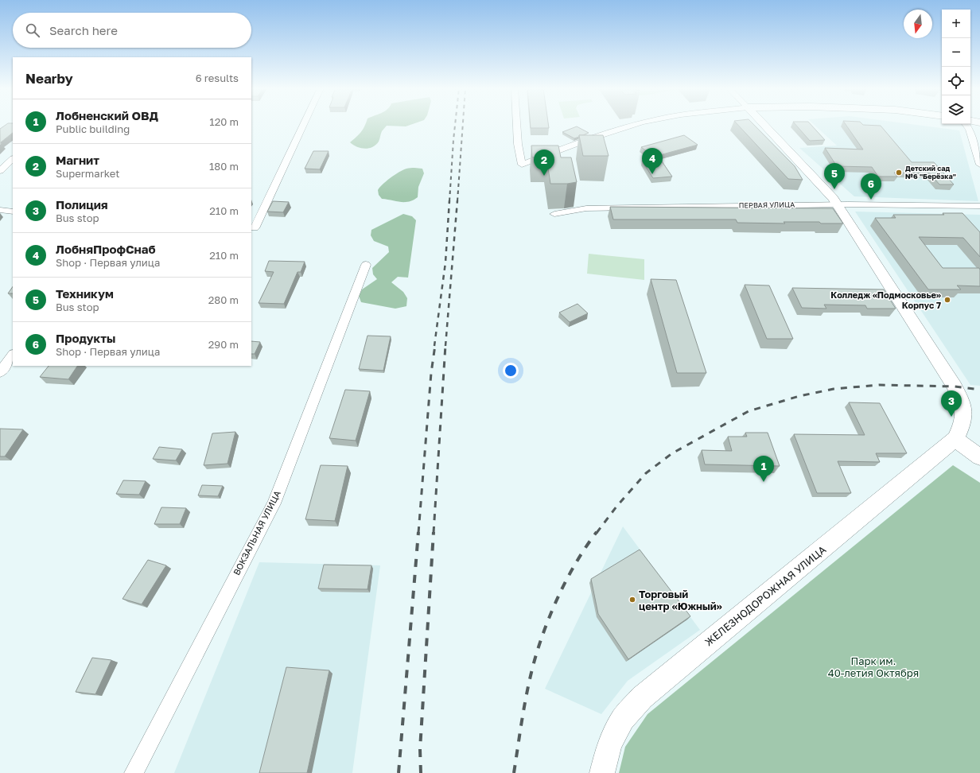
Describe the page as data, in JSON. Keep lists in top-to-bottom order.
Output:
{
  "streets": {
    "street": ["ПЕРВАЯ УЛИЦА", "ВОКЗАЛЬНАЯ УЛИЦА", "ЖЕЛЕЗНОДОРОЖНАЯ УЛИЦА"]
  },
  "parks": ["Парк им. 40-летия Октября"],
  "places": ["Детский сад №6 \"Берёзка\"", "Колледж «Подмосковье» Корпус 7", "Торговый центр «Южный»"],
  "north": "bottom",
  "page": {
    "map_buttons": ["+", "−"],
    "search": "Search here",
    "heading": ["Nearby", "6 results"],
    "list": [
      {
        "mark": "1",
        "name": "Лобненский ОВД",
        "note": "Public building",
        "value": "120 m"
      },
      {
        "mark": "2",
        "name": "Магнит",
        "note": "Supermarket",
        "value": "180 m"
      },
      {
        "mark": "3",
        "name": "Полиция",
        "note": "Bus stop",
        "value": "210 m"
      },
      {
        "mark": "4",
        "name": "ЛобняПрофСнаб",
        "note": "Shop · Первая улица",
        "value": "210 m"
      },
      {
        "mark": "5",
        "name": "Техникум",
        "note": "Bus stop",
        "value": "280 m"
      },
      {
        "mark": "6",
        "name": "Продукты",
        "note": "Shop · Первая улица",
        "value": "290 m"
      }
    ],
    "pins": [
      "4",
      "2",
      "5",
      "6",
      "3",
      "1"
    ]
  }
}
